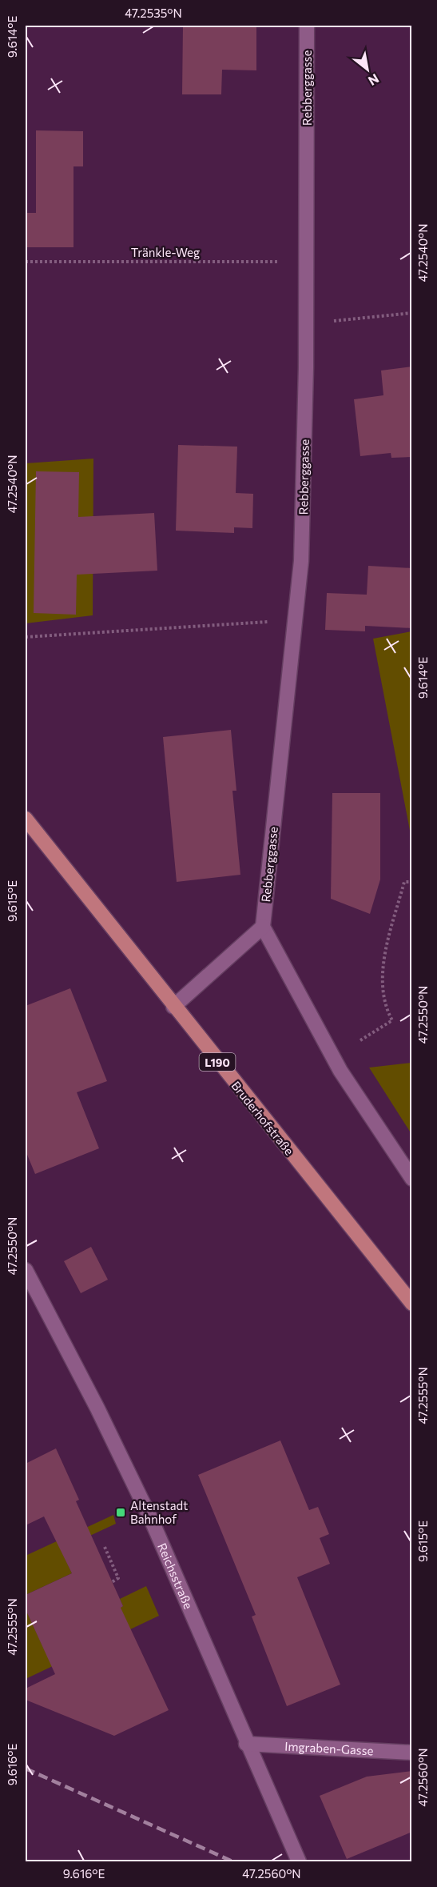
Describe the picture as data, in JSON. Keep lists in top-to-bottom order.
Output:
{
  "streets": {
    "main road": ["L190", "Bruderhofstraße"],
    "street": ["Rebberggasse", "Reichsstraße", "Imgraben-Gasse"],
    "path": ["Tränkle-Weg"]
  },
  "crossings": [
    ["Rebberggasse", "Tränkle-Weg"],
    ["Reichsstraße", "Imgraben-Gasse"]
  ],
  "places": {
    "transit": ["Altenstadt Bahnhof"]
  },
  "north": "bottom right",
  "coordinates": [
    "47.2535°N",
    "9.614°E",
    "47.2540°N",
    "9.615°E",
    "47.2550°N",
    "47.2555°N",
    "9.616°E",
    "47.2560°N"
  ]
}
